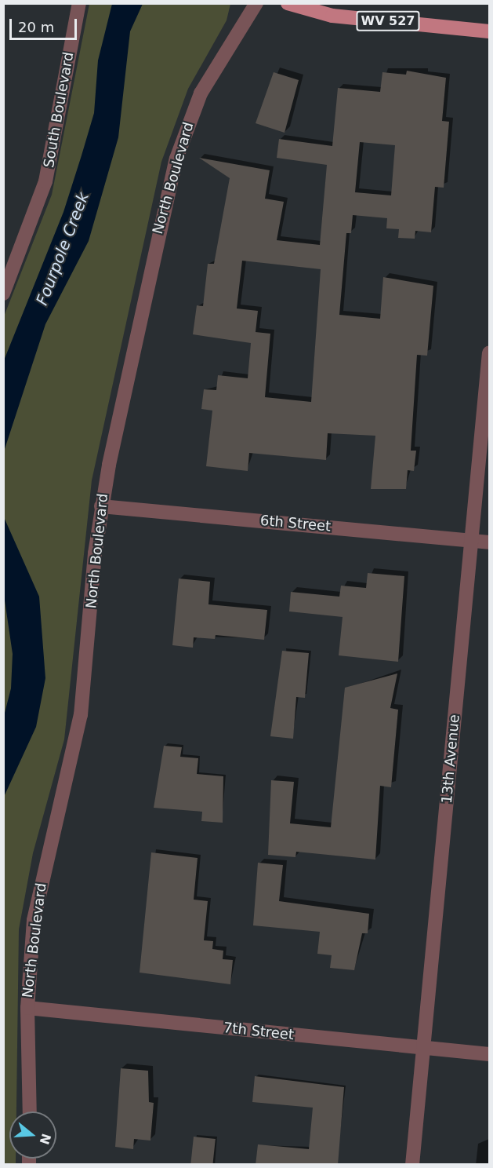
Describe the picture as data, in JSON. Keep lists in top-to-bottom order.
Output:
{
  "streets": {
    "main road": ["WV 527"],
    "street": [
      "South Boulevard",
      "North Boulevard",
      "6th Street",
      "13th Avenue",
      "7th Street"
    ]
  },
  "crossings": [
    ["North Boulevard", "6th Street"],
    ["North Boulevard", "7th Street"],
    ["6th Street", "13th Avenue"],
    ["13th Avenue", "7th Street"]
  ],
  "water": ["Fourpole Creek"],
  "scale_bar": "20 m",
  "north": "right"
}
